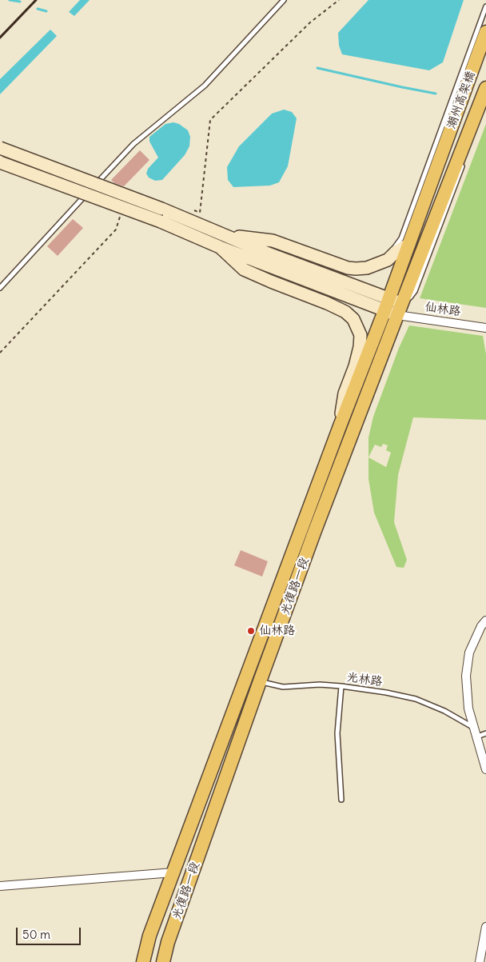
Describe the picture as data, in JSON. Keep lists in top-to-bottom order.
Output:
{
  "streets": {
    "main road": ["潮州高架橋", "光復路一段"],
    "street": ["仙林路"],
    "lane": ["光林路"]
  },
  "crossings": [
    ["潮州高架橋", "仙林路"],
    ["潮州高架橋", "光復路一段"],
    ["仙林路", "光復路一段"],
    ["光復路一段", "光林路"]
  ],
  "places": ["仙林路"],
  "scale_bar": "50 m"
}
